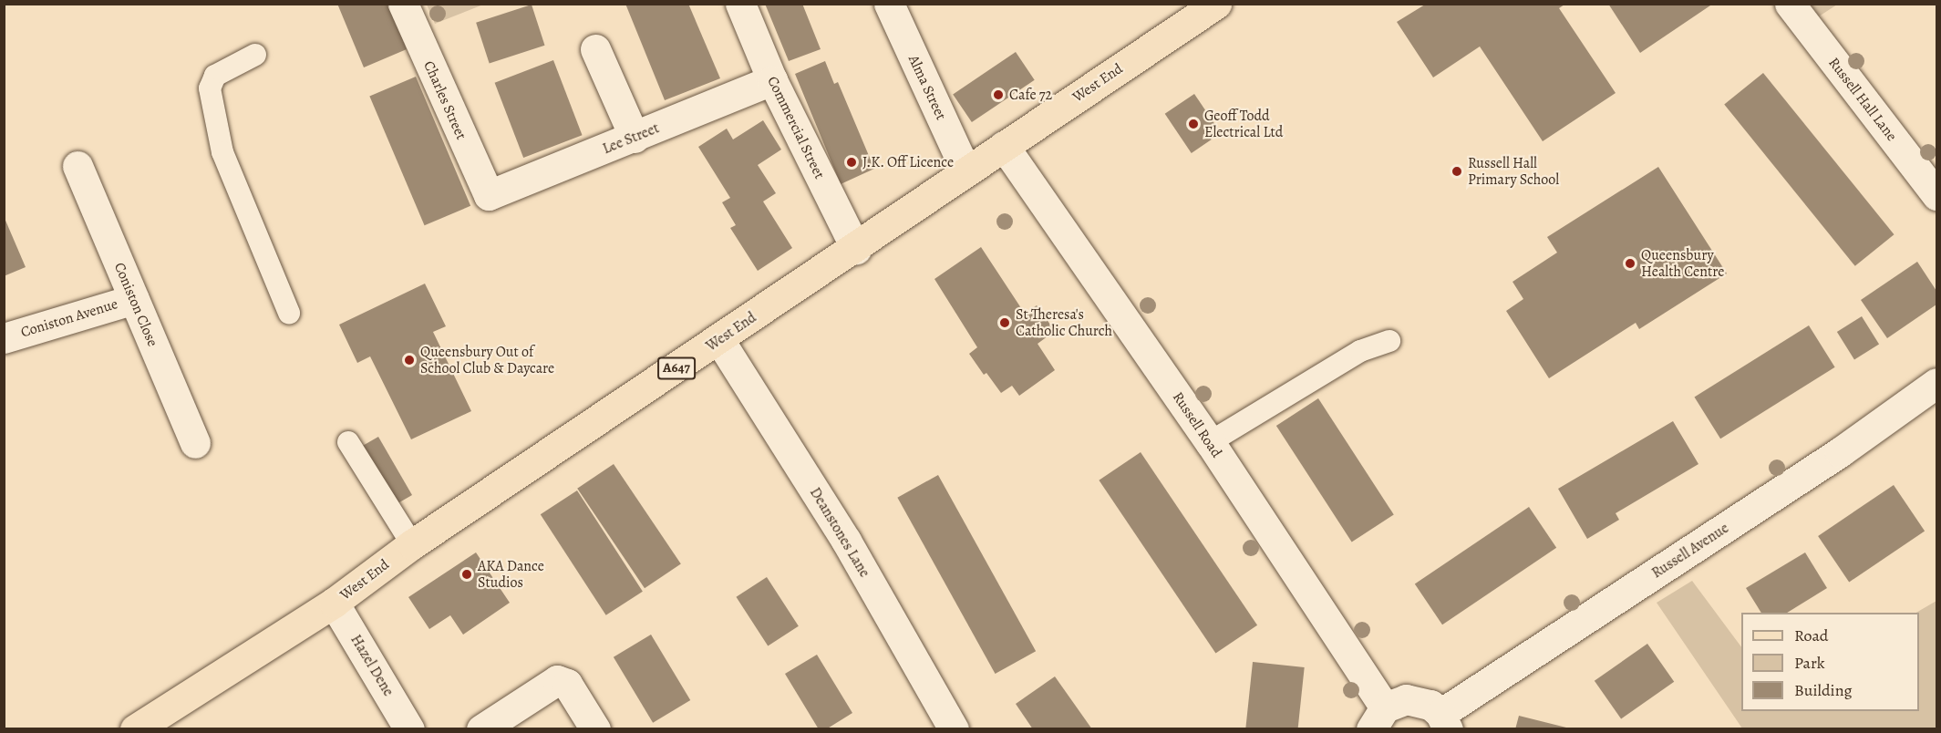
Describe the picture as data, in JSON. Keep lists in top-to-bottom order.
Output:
{
  "streets": {
    "main road": ["West End", "A647"],
    "street": [
      "Alma Street",
      "Russell Hall Lane",
      "Charles Street",
      "Commercial Street",
      "Lee Street",
      "Coniston Close",
      "Coniston Avenue",
      "Russell Road",
      "Deanstones Lane",
      "Russell Avenue",
      "Hazel Dene"
    ]
  },
  "crossings": [
    ["West End", "Alma Street"],
    ["West End", "Commercial Street"],
    ["West End", "Russell Road"],
    ["West End", "Deanstones Lane"],
    ["West End", "Hazel Dene"],
    ["Charles Street", "Lee Street"],
    ["Commercial Street", "Lee Street"],
    ["Coniston Close", "Coniston Avenue"],
    ["Russell Road", "Russell Avenue"]
  ],
  "places": [
    "Cafe 72",
    "Geoff Todd Electrical Ltd",
    "J.K. Off Licence",
    "Russell Hall Primary School",
    "Queensbury Health Centre",
    "St Theresa's Catholic Church",
    "Queensbury Out of School Club & Daycare",
    "AKA Dance Studios"
  ],
  "legend": ["Road", "Park", "Building"]
}
